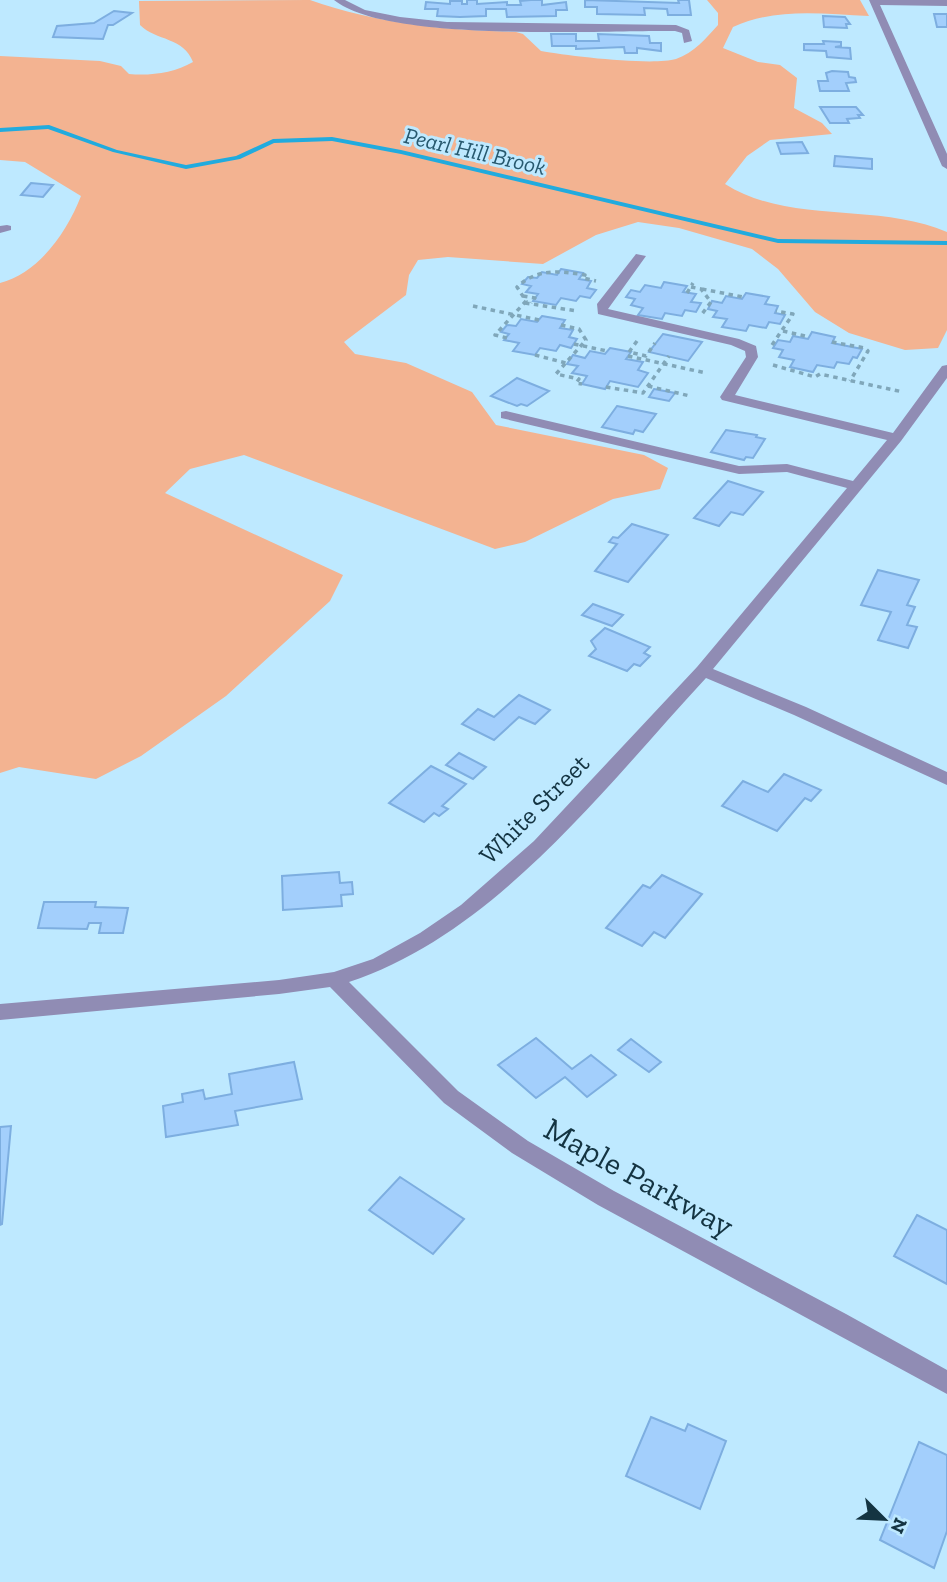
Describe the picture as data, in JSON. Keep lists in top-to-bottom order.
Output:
{
  "streets": {
    "street": ["White Street", "Maple Parkway"]
  },
  "crossings": [
    ["White Street", "Maple Parkway"]
  ],
  "water": ["Pearl Hill Brook"],
  "north": "bottom right"
}
